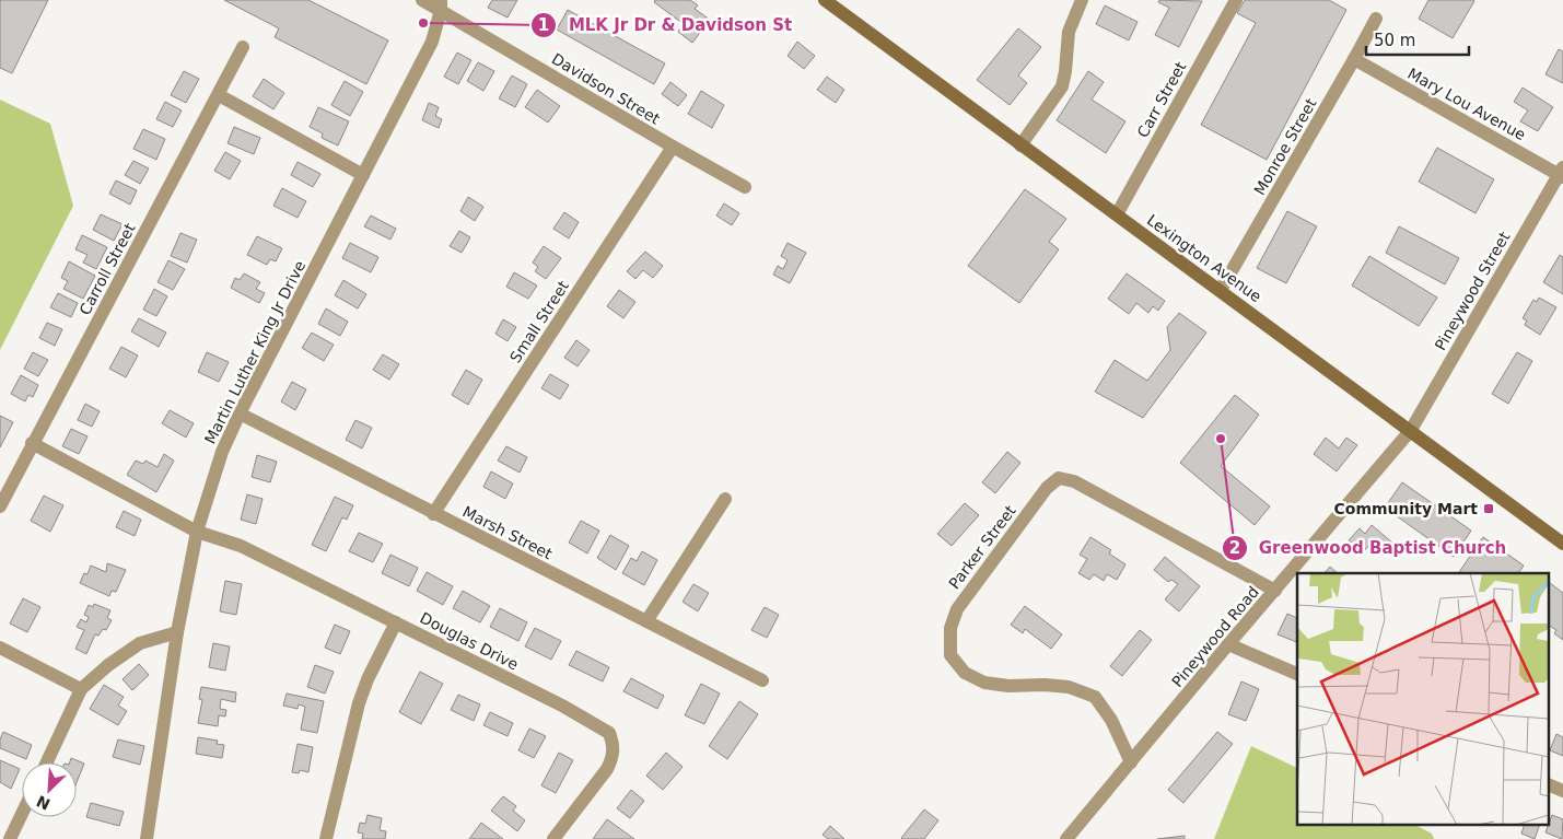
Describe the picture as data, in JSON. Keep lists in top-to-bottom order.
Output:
{
  "streets": {
    "main road": ["Lexington Avenue"],
    "street": [
      "Davidson Street",
      "Carr Street",
      "Mary Lou Avenue",
      "Monroe Street",
      "Carroll Street",
      "Pineywood Street",
      "Small Street",
      "Martin Luther King Jr Drive",
      "Marsh Street",
      "Parker Street",
      "Pineywood Road",
      "Douglas Drive"
    ]
  },
  "crossings": [
    ["Davidson Street", "Small Street"],
    ["Davidson Street", "Martin Luther King Jr Drive"],
    ["Carr Street", "Lexington Avenue"],
    ["Mary Lou Avenue", "Monroe Street"],
    ["Mary Lou Avenue", "Pineywood Street"],
    ["Monroe Street", "Lexington Avenue"],
    ["Lexington Avenue", "Pineywood Street"],
    ["Lexington Avenue", "Pineywood Road"],
    ["Carroll Street", "Douglas Drive"],
    ["Pineywood Street", "Pineywood Road"],
    ["Small Street", "Marsh Street"],
    ["Martin Luther King Jr Drive", "Marsh Street"],
    ["Martin Luther King Jr Drive", "Douglas Drive"],
    ["Parker Street", "Pineywood Road"]
  ],
  "places": {
    "other": ["MLK Jr Dr & Davidson St", "Greenwood Baptist Church"],
    "transit": ["Community Mart"]
  },
  "scale_bar": "50 m",
  "north": "bottom left"
}
